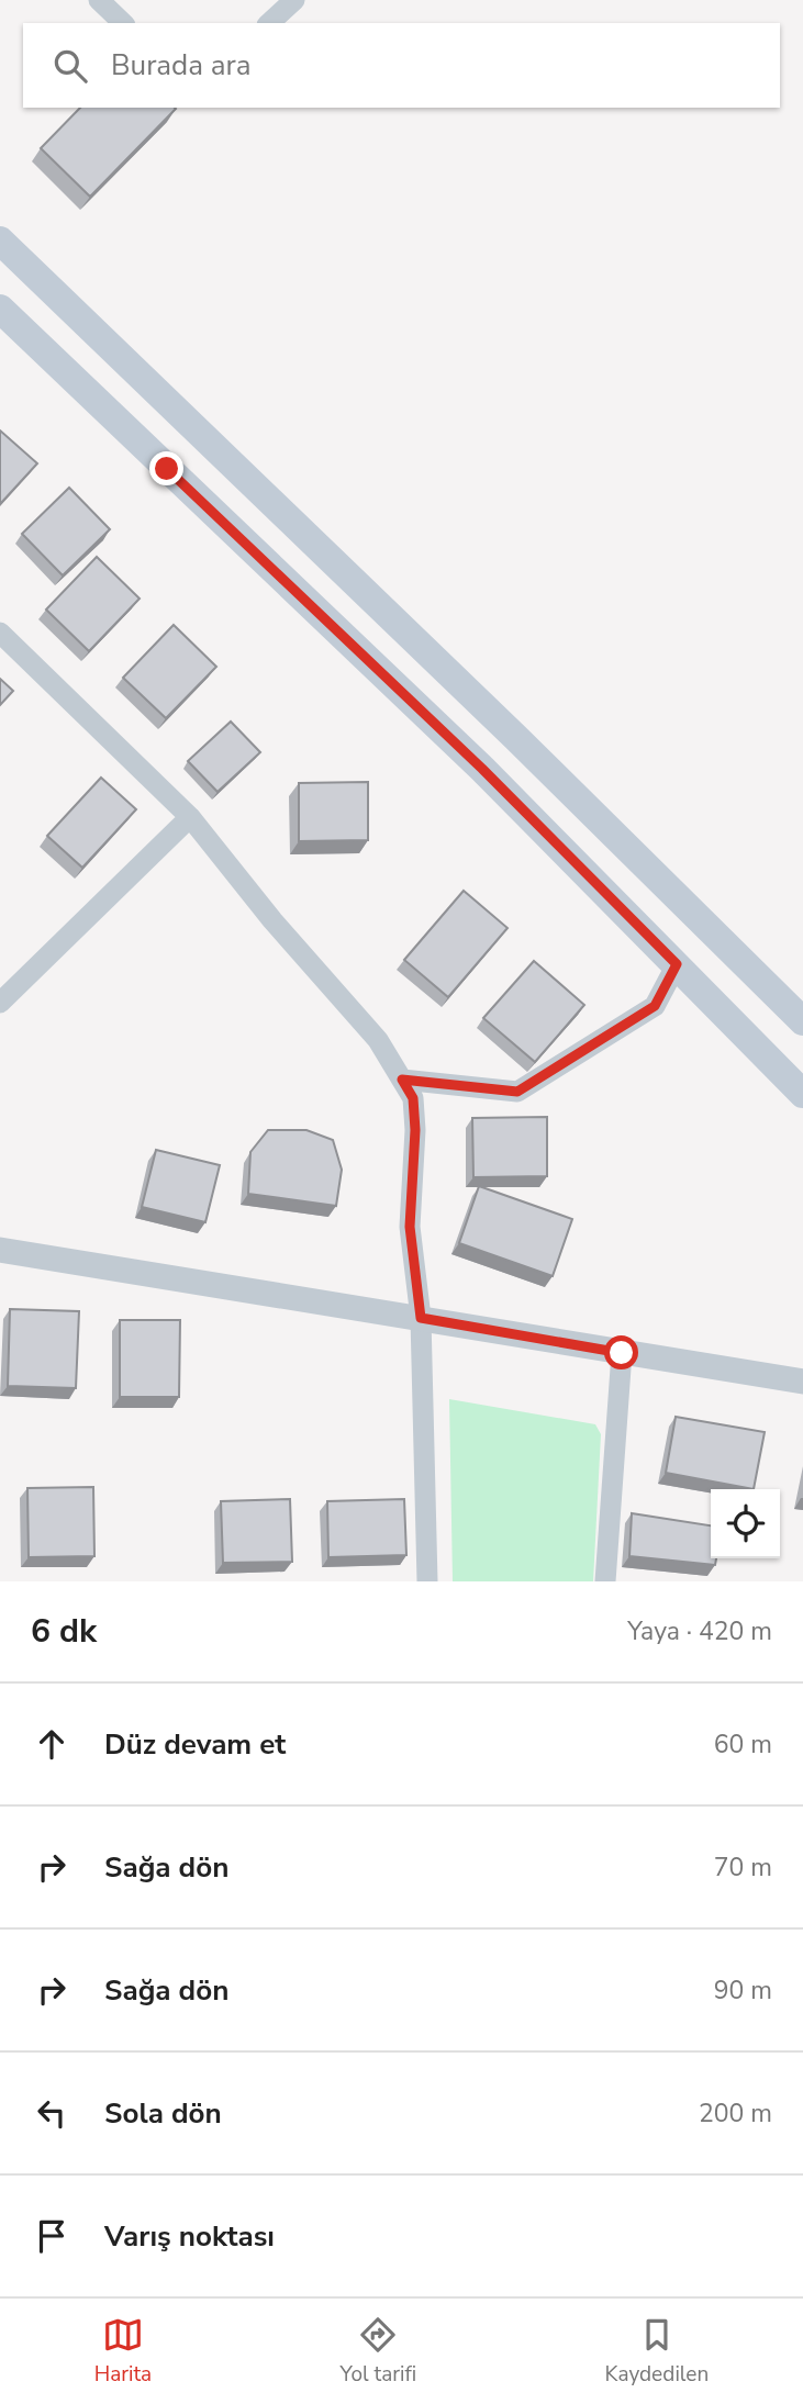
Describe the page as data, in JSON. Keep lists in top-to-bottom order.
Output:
{
  "page": {
    "search": "Burada ara",
    "heading": ["6 dk", "Yaya · 420 m"],
    "list": [
      ["Düz devam et", "60 m"],
      ["Sağa dön", "70 m"],
      ["Sağa dön", "90 m"],
      ["Sola dön", "200 m"],
      "Varış noktası"
    ],
    "nav": ["Harita", "Yol tarifi", "Kaydedilen"]
  }
}
